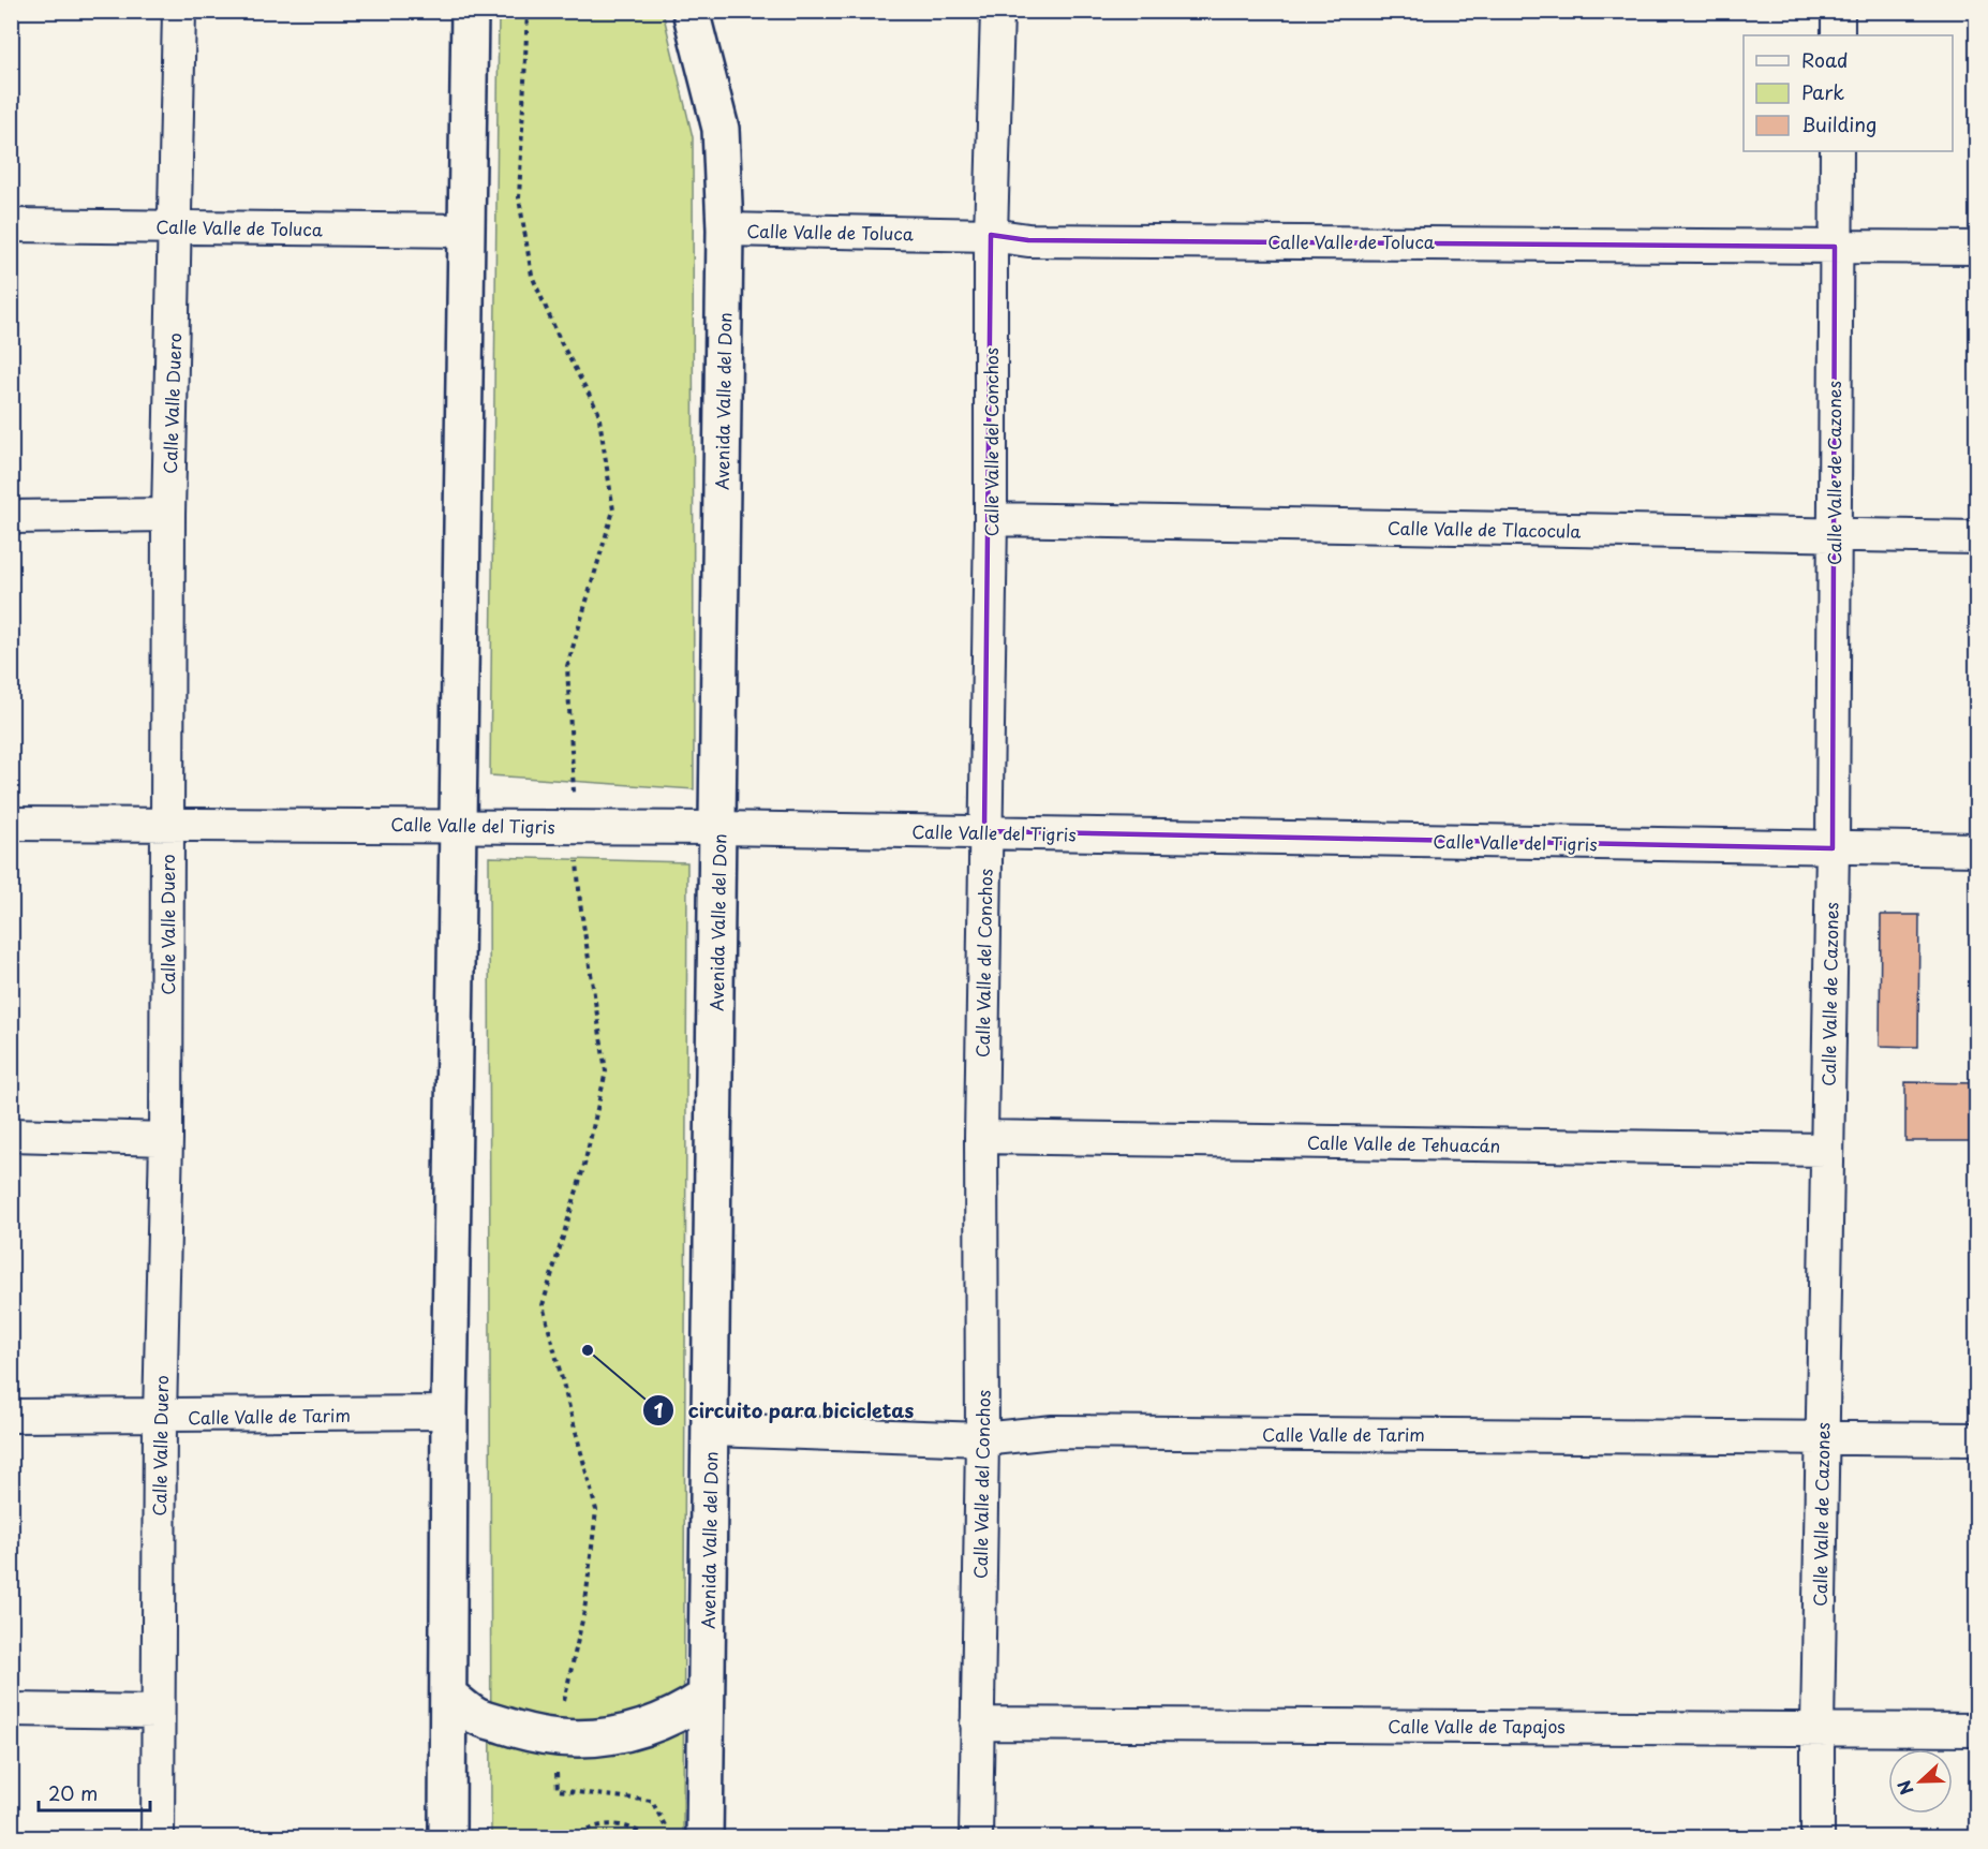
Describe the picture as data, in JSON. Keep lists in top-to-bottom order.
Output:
{
  "streets": {
    "street": [
      "Calle Valle de Toluca",
      "Avenida Valle del Don",
      "Calle Valle Duero",
      "Calle Valle del Conchos",
      "Calle Valle de Cazones",
      "Calle Valle de Tlacocula",
      "Calle Valle del Tigris",
      "Calle Valle de Tehuacán",
      "Calle Valle de Tarim",
      "Calle Valle de Tapajos"
    ]
  },
  "crossings": [
    ["Calle Valle de Toluca", "Avenida Valle del Don"],
    ["Calle Valle de Toluca", "Calle Valle Duero"],
    ["Calle Valle de Toluca", "Calle Valle del Conchos"],
    ["Calle Valle de Toluca", "Calle Valle de Cazones"],
    ["Avenida Valle del Don", "Calle Valle del Tigris"],
    ["Avenida Valle del Don", "Calle Valle de Tarim"],
    ["Calle Valle Duero", "Calle Valle del Tigris"],
    ["Calle Valle Duero", "Calle Valle de Tarim"],
    ["Calle Valle del Conchos", "Calle Valle de Tlacocula"],
    ["Calle Valle del Conchos", "Calle Valle del Tigris"],
    ["Calle Valle del Conchos", "Calle Valle de Tehuacán"],
    ["Calle Valle del Conchos", "Calle Valle de Tarim"],
    ["Calle Valle del Conchos", "Calle Valle de Tapajos"],
    ["Calle Valle de Cazones", "Calle Valle de Tlacocula"],
    ["Calle Valle de Cazones", "Calle Valle del Tigris"],
    ["Calle Valle de Cazones", "Calle Valle de Tehuacán"],
    ["Calle Valle de Cazones", "Calle Valle de Tarim"],
    ["Calle Valle de Cazones", "Calle Valle de Tapajos"]
  ],
  "places": ["circuito para bicicletas"],
  "legend": ["Road", "Park", "Building"],
  "scale_bar": "20 m",
  "north": "left"
}
